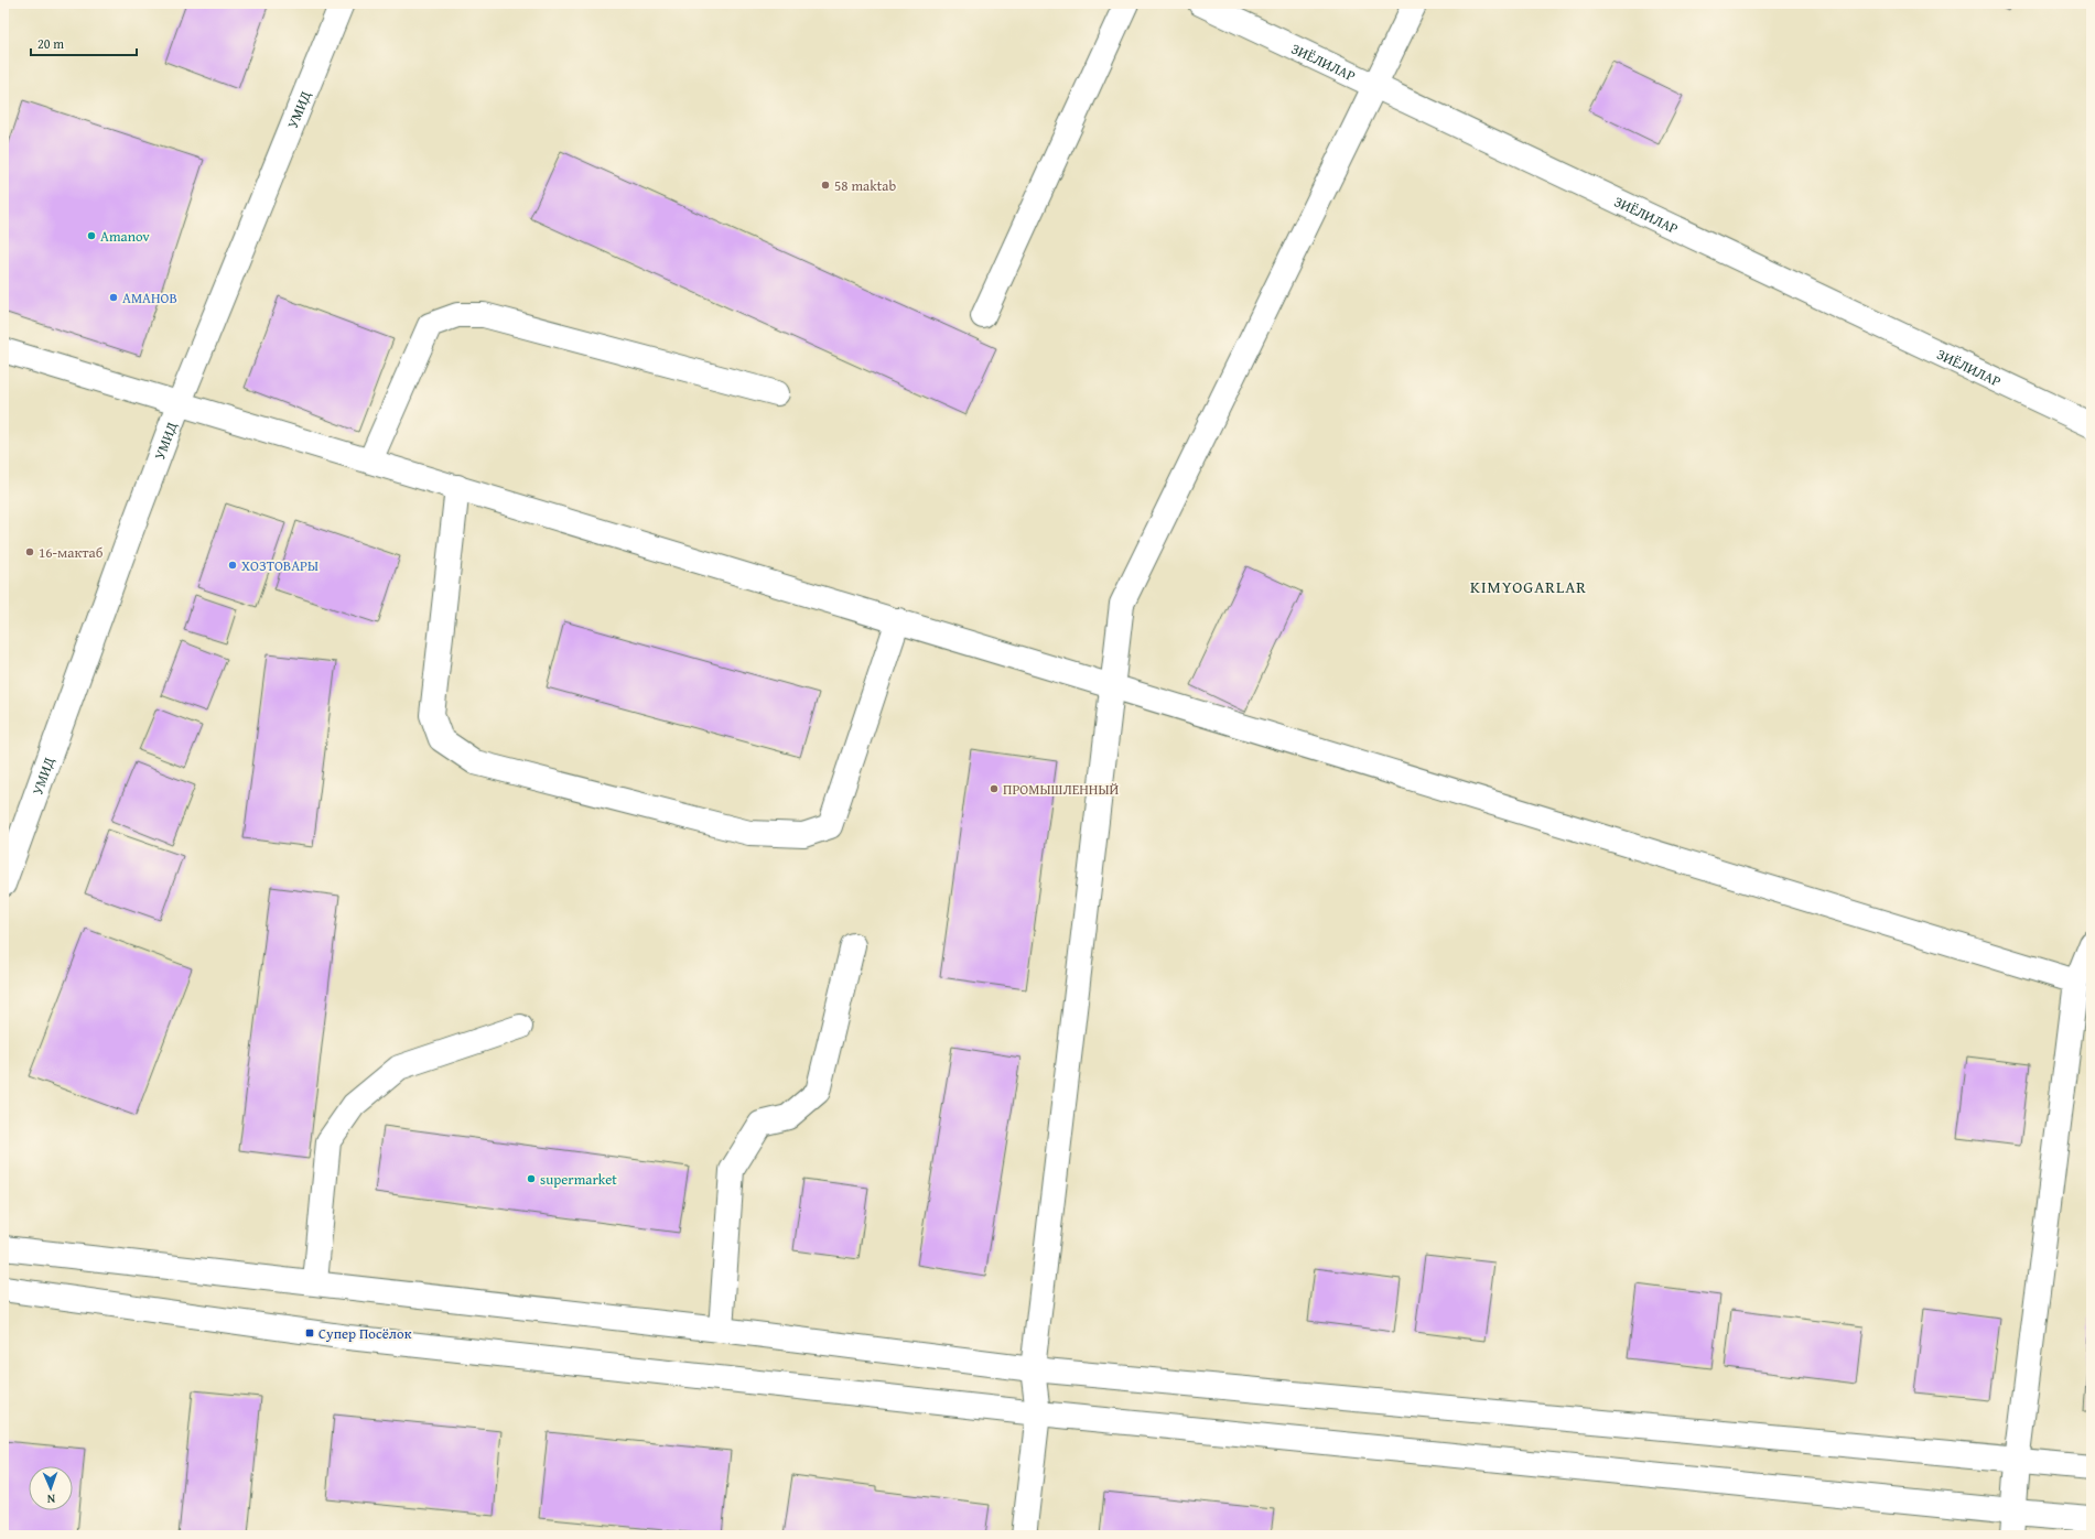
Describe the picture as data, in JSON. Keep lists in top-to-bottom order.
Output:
{
  "streets": {
    "street": ["ЗИЁЛИЛАР", "УМИД"]
  },
  "districts": ["KIMYOGARLAR"],
  "places": {
    "other": [
      "58 maktab",
      "Amanov",
      "АМАНОВ",
      "16-мактаб",
      "ХОЗТОВАРЫ",
      "ПРОМЫШЛЕННЫЙ",
      "supermarket"
    ],
    "transit": ["Супер Посёлок"]
  },
  "scale_bar": "20 m",
  "north": "bottom"
}
